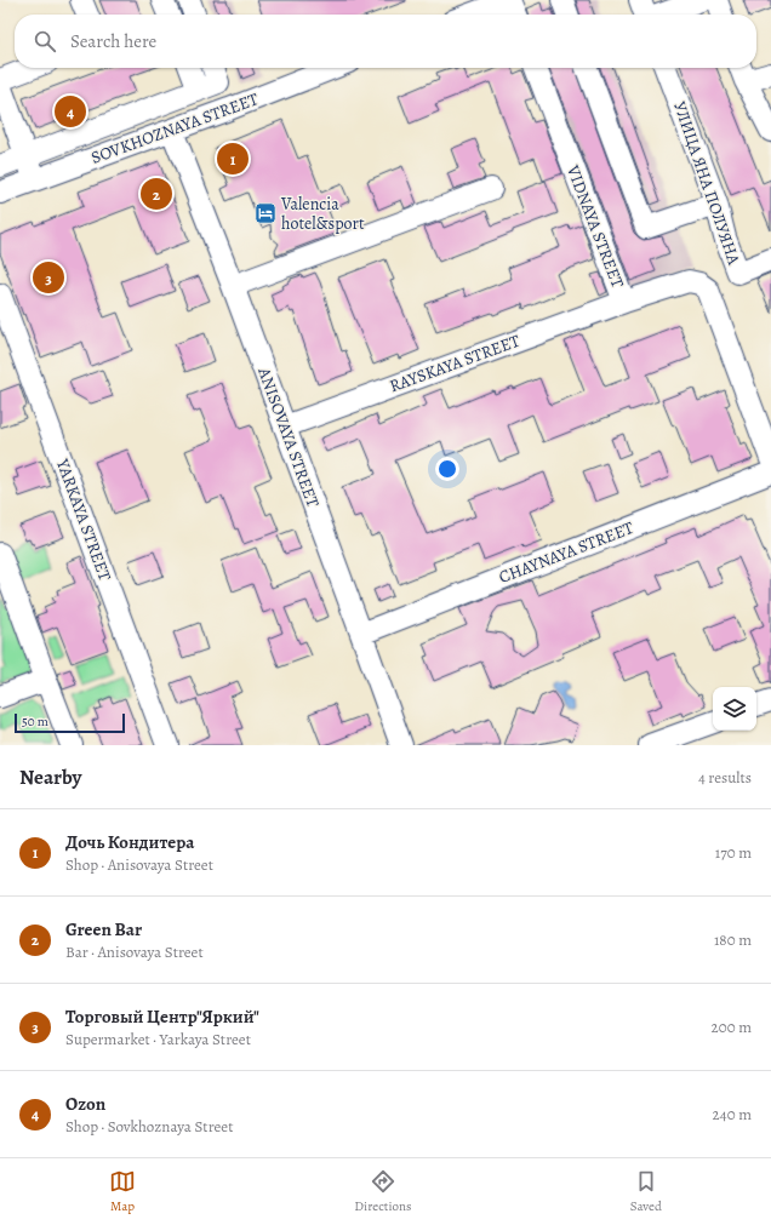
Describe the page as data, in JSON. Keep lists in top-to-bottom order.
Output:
{
  "streets": {
    "street": [
      "SOVKHOZNAYA STREET",
      "УЛИЦА ЯНА ПОЛУЯНА",
      "VIDNAYA STREET",
      "RAYSKAYA STREET",
      "ANISOVAYA STREET",
      "YARKAYA STREET",
      "CHAYNAYA STREET"
    ]
  },
  "crossings": [
    ["SOVKHOZNAYA STREET", "ANISOVAYA STREET"],
    ["VIDNAYA STREET", "RAYSKAYA STREET"],
    ["RAYSKAYA STREET", "ANISOVAYA STREET"],
    ["ANISOVAYA STREET", "CHAYNAYA STREET"]
  ],
  "places": {
    "hotel": ["Valencia hotel&sport"]
  },
  "scale_bar": "50 m",
  "page": {
    "search": "Search here",
    "pins": [
      "4",
      "1",
      "2",
      "3"
    ],
    "scale": "50 m",
    "heading": ["Nearby", "4 results"],
    "list": [
      {
        "mark": "1",
        "name": "Дочь Кондитера",
        "note": "Shop · Anisovaya Street",
        "value": "170 m"
      },
      {
        "mark": "2",
        "name": "Green Bar",
        "note": "Bar · Anisovaya Street",
        "value": "180 m"
      },
      {
        "mark": "3",
        "name": "Торговый Центр\"Яркий\"",
        "note": "Supermarket · Yarkaya Street",
        "value": "200 m"
      },
      {
        "mark": "4",
        "name": "Ozon",
        "note": "Shop · Sovkhoznaya Street",
        "value": "240 m"
      }
    ],
    "nav": ["Map", "Directions", "Saved"]
  }
}
